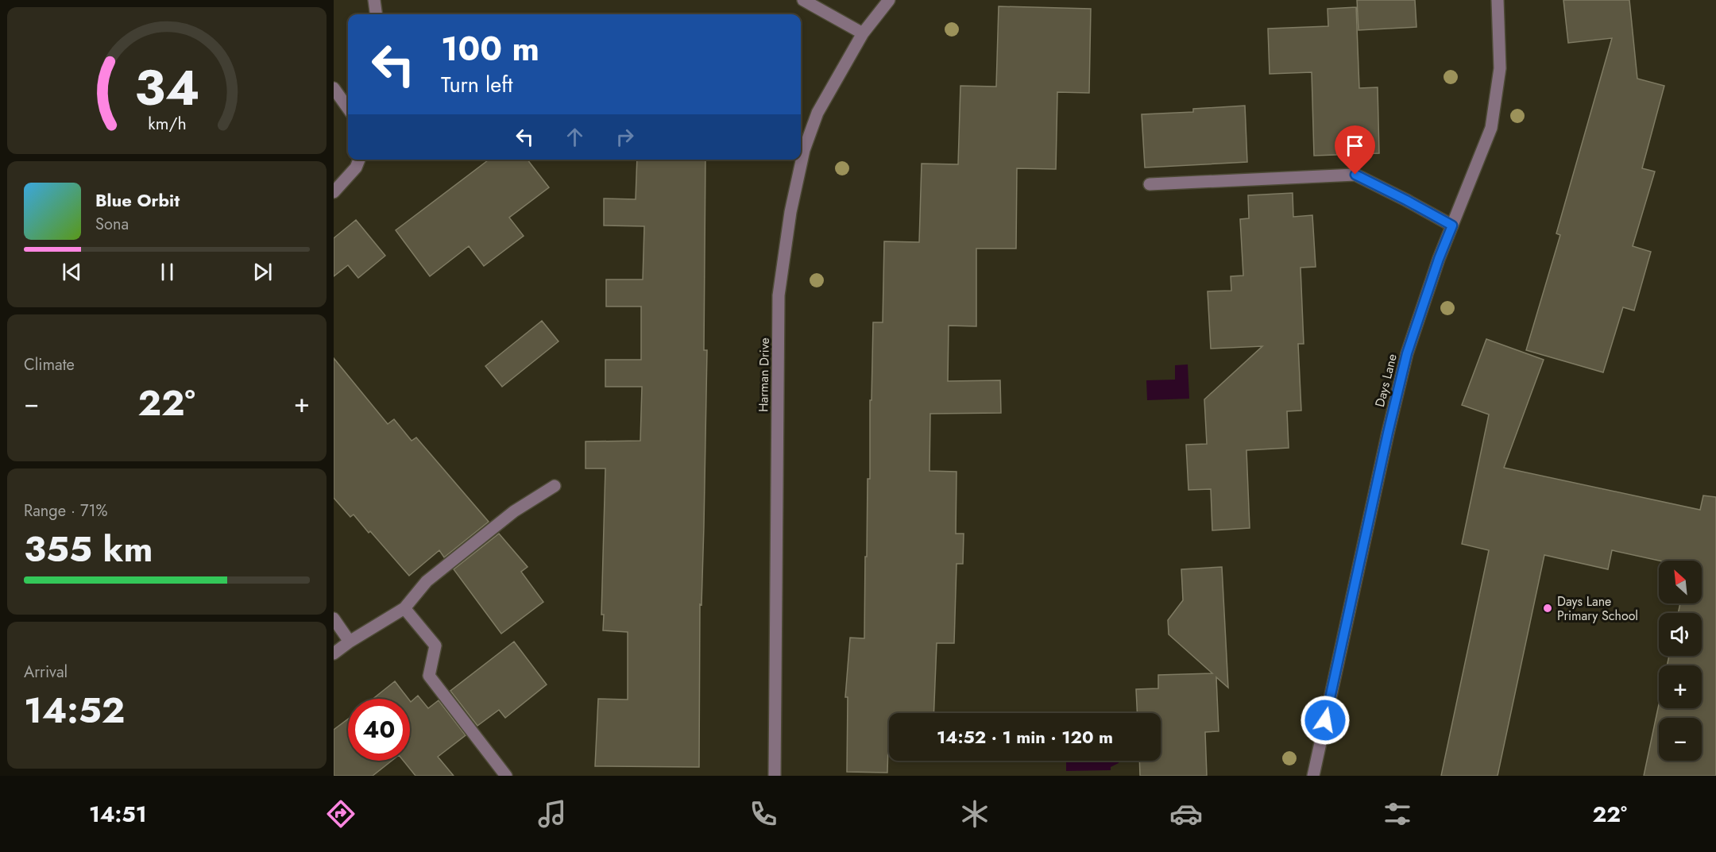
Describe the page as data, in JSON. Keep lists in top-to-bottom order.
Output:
{
  "streets": {
    "street": ["Harman Drive", "Days Lane"]
  },
  "places": ["Days Lane Primary School"],
  "north": "top left",
  "page": {
    "turn": ["100 m", "Turn left"],
    "song": ["Blue Orbit", "Sona"],
    "tile": [
      "Climate",
      ["Range · 71%", "355 km"],
      ["Arrival", "14:52"]
    ],
    "heat": ["−", "22°", "+"],
    "map_buttons": ["+", "−"],
    "limit": "40",
    "trip": "14:52 · 1 min · 120 m",
    "tabs": ["14:51", "22°"],
    "gauge": ["34", "km/h"]
  }
}
